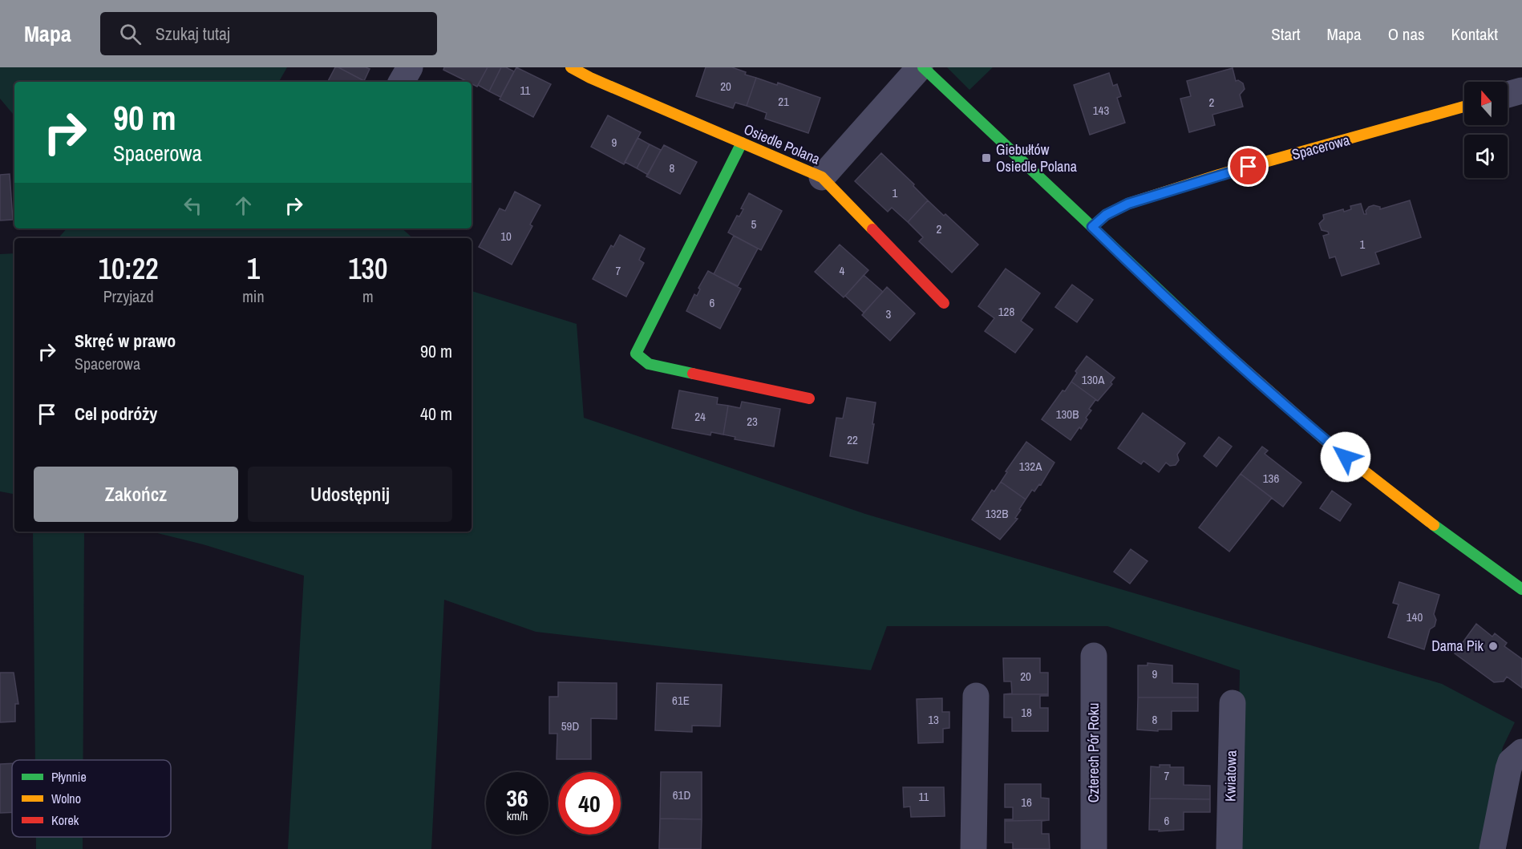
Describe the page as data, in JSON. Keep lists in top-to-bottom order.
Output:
{
  "streets": {
    "street": [
      "Osiedle Polana",
      "Spacerowa",
      "Czterech Pór Roku",
      "Kwiatowa"
    ]
  },
  "places": {
    "transit": ["Giebułtów Osiedle Polana"],
    "other": ["Dama Pik"]
  },
  "house_numbers": [
    "20",
    "11",
    "21",
    "2",
    "143",
    "9",
    "8",
    "1",
    "5",
    "2",
    "10",
    "1",
    "7",
    "4",
    "6",
    "128",
    "3",
    "130A",
    "130B",
    "24",
    "23",
    "22",
    "132A",
    "136",
    "132B",
    "140",
    "9",
    "20",
    "61E",
    "18",
    "13",
    "8",
    "59D",
    "7",
    "61D",
    "11",
    "16",
    "6"
  ],
  "legend": ["Płynnie", "Wolno", "Korek"],
  "north": "top",
  "page": {
    "header": "Mapa",
    "search": "Szukaj tutaj",
    "nav": [
      "Start",
      "Mapa",
      "O nas",
      "Kontakt"
    ],
    "turn": ["90 m", "Spacerowa"],
    "eta": [
      "10:22",
      "Przyjazd",
      "1",
      "min",
      "130",
      "m"
    ],
    "list": [
      {
        "name": "Skręć w prawo",
        "note": "Spacerowa",
        "value": "90 m"
      },
      {
        "name": "Cel podróży",
        "value": "40 m"
      }
    ],
    "buttons": ["Zakończ", "Udostępnij"],
    "speed": "36 km/h",
    "limit": "40"
  }
}
